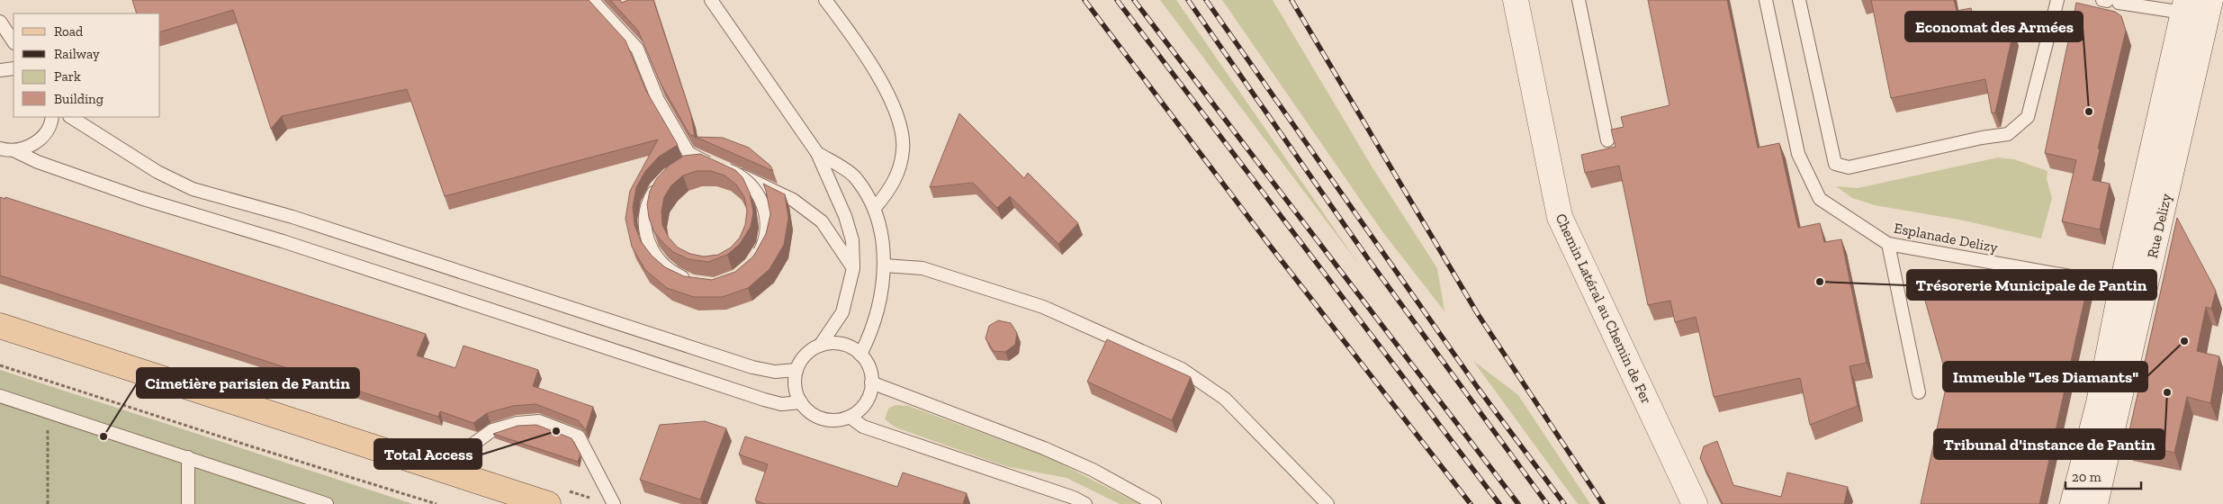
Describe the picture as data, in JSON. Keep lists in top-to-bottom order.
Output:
{
  "streets": {
    "main road": ["Rue Delizy", "Chemin Latéral au Chemin de Fer"],
    "lane": ["Esplanade Delizy"]
  },
  "crossings": [
    ["Rue Delizy", "Esplanade Delizy"]
  ],
  "places": [
    "Economat des Armées",
    "Trésorerie Municipale de Pantin",
    "Immeuble \"Les Diamants\"",
    "Tribunal d'instance de Pantin",
    "Total Access",
    "Cimetière parisien de Pantin"
  ],
  "legend": [
    "Road",
    "Railway",
    "Park",
    "Building"
  ],
  "scale_bar": "20 m"
}
